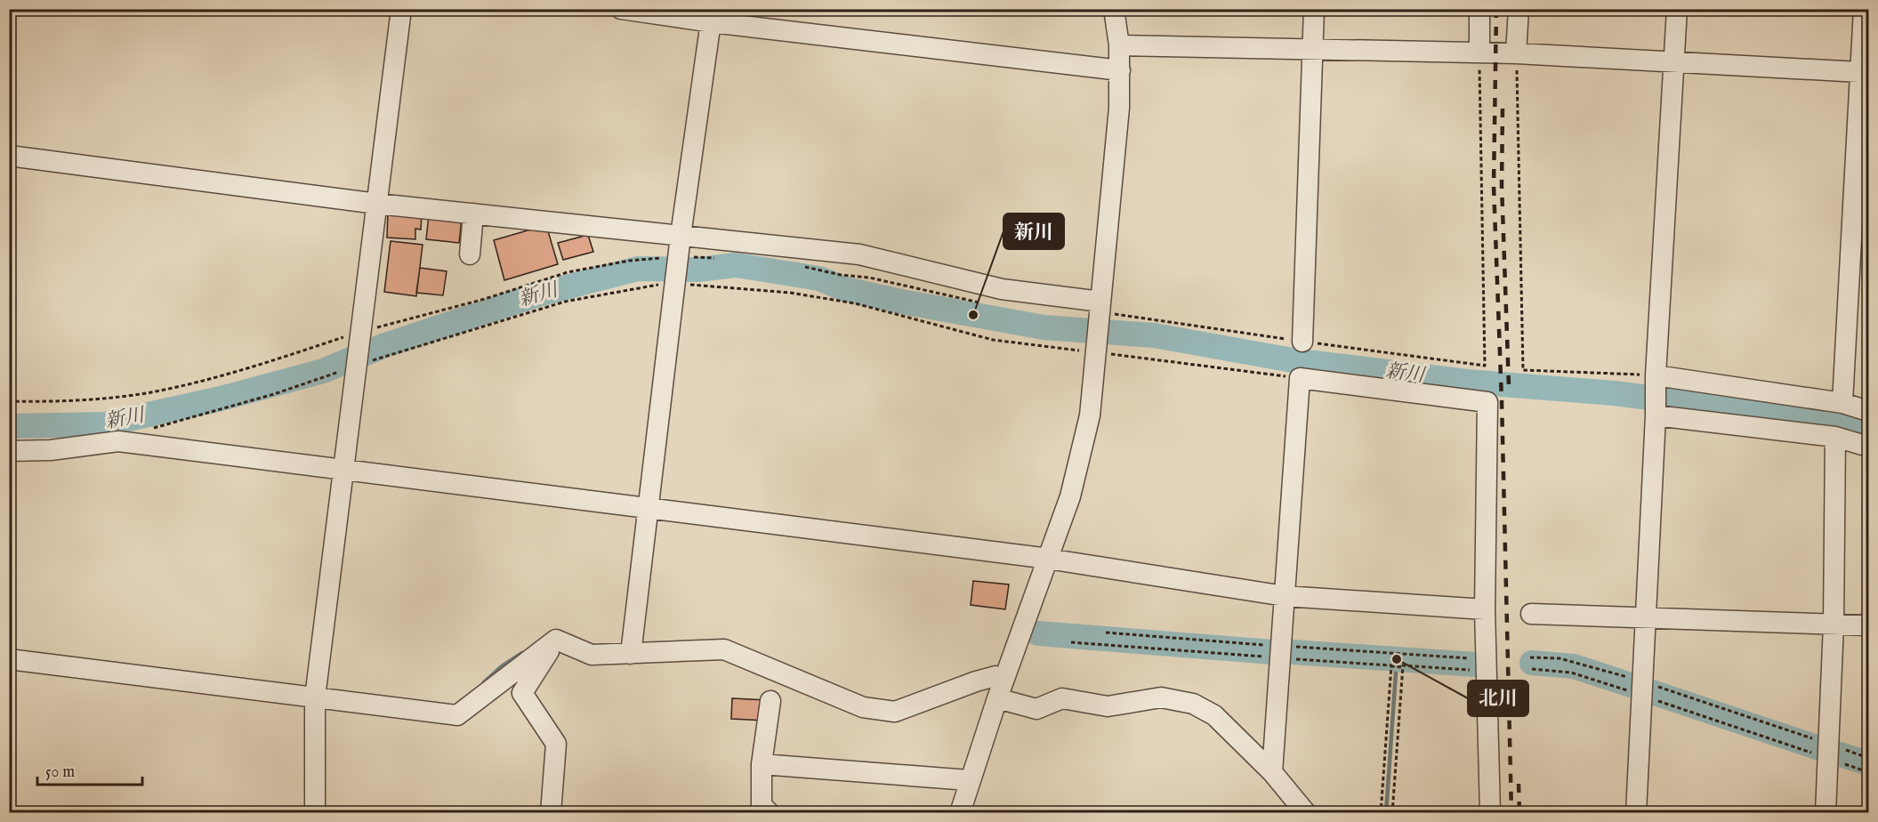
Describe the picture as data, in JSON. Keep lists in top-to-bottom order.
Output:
{
  "water": ["新川"],
  "places": ["新川", "北川"],
  "scale_bar": "50 m"
}
